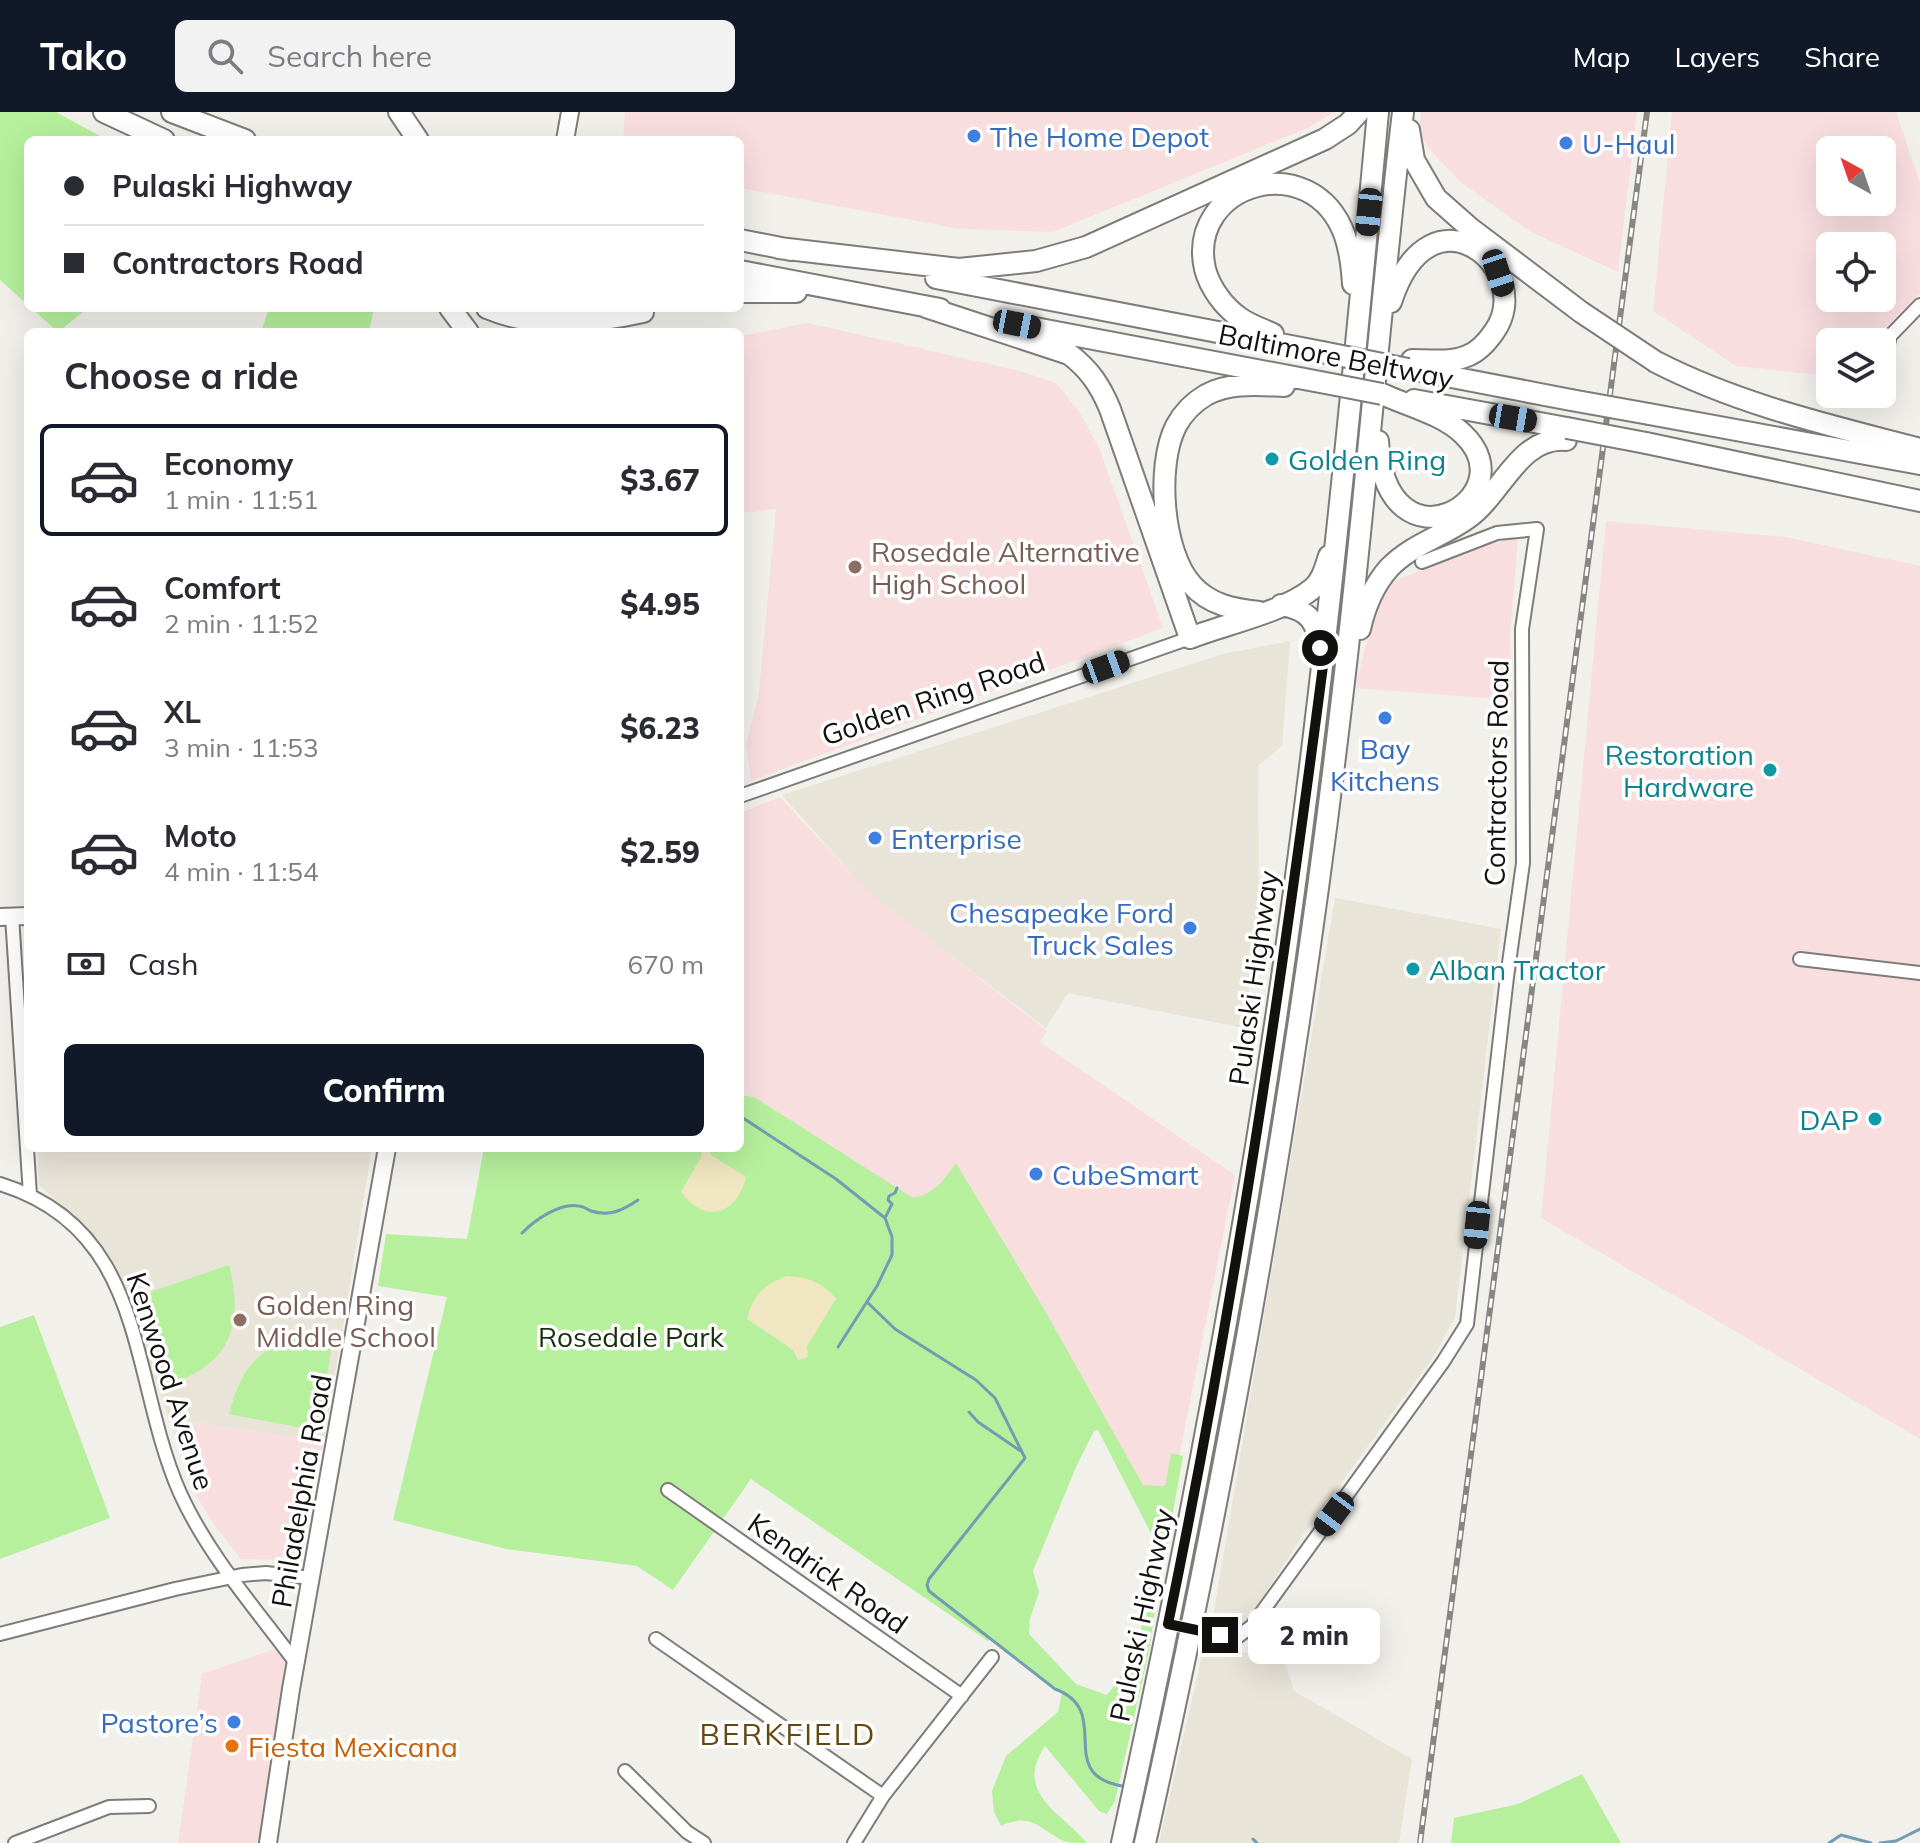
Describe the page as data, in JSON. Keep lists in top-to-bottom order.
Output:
{
  "streets": {
    "highway": ["Baltimore Beltway", "Golden Ring Road", "Pulaski Highway"],
    "main road": ["Philadelphia Road"],
    "street": ["Contractors Road", "Kenwood Avenue", "Kendrick Road"]
  },
  "crossings": [
    ["Baltimore Beltway", "Pulaski Highway"],
    ["Golden Ring Road", "Pulaski Highway"],
    ["Contractors Road", "Pulaski Highway"],
    ["Kenwood Avenue", "Philadelphia Road"]
  ],
  "districts": ["BERKFIELD"],
  "parks": ["Rosedale Park"],
  "places": [
    "The Home Depot",
    "U-Haul",
    "Golden Ring",
    "Rosedale Alternative High School",
    "Bay Kitchens",
    "Restoration Hardware",
    "Enterprise",
    "Chesapeake Ford Truck Sales",
    "Alban Tractor",
    "DAP",
    "CubeSmart",
    "Golden Ring Middle School",
    "Pastore’s",
    "Fiesta Mexicana"
  ],
  "north": "top left",
  "page": {
    "header": "Tako",
    "search": "Search here",
    "nav": ["Map", "Layers", "Share"],
    "banner": ["Pulaski Highway", "Contractors Road"],
    "heading": "Choose a ride",
    "list": [
      {
        "name": "Economy",
        "note": "1 min · 11:51",
        "value": "$3.67"
      },
      {
        "name": "Comfort",
        "note": "2 min · 11:52",
        "value": "$4.95"
      },
      {
        "name": "XL",
        "note": "3 min · 11:53",
        "value": "$6.23"
      },
      {
        "name": "Moto",
        "note": "4 min · 11:54",
        "value": "$2.59"
      }
    ],
    "pay": ["Cash", "670 m"],
    "buttons": "Confirm",
    "bubble": "2 min"
  }
}
